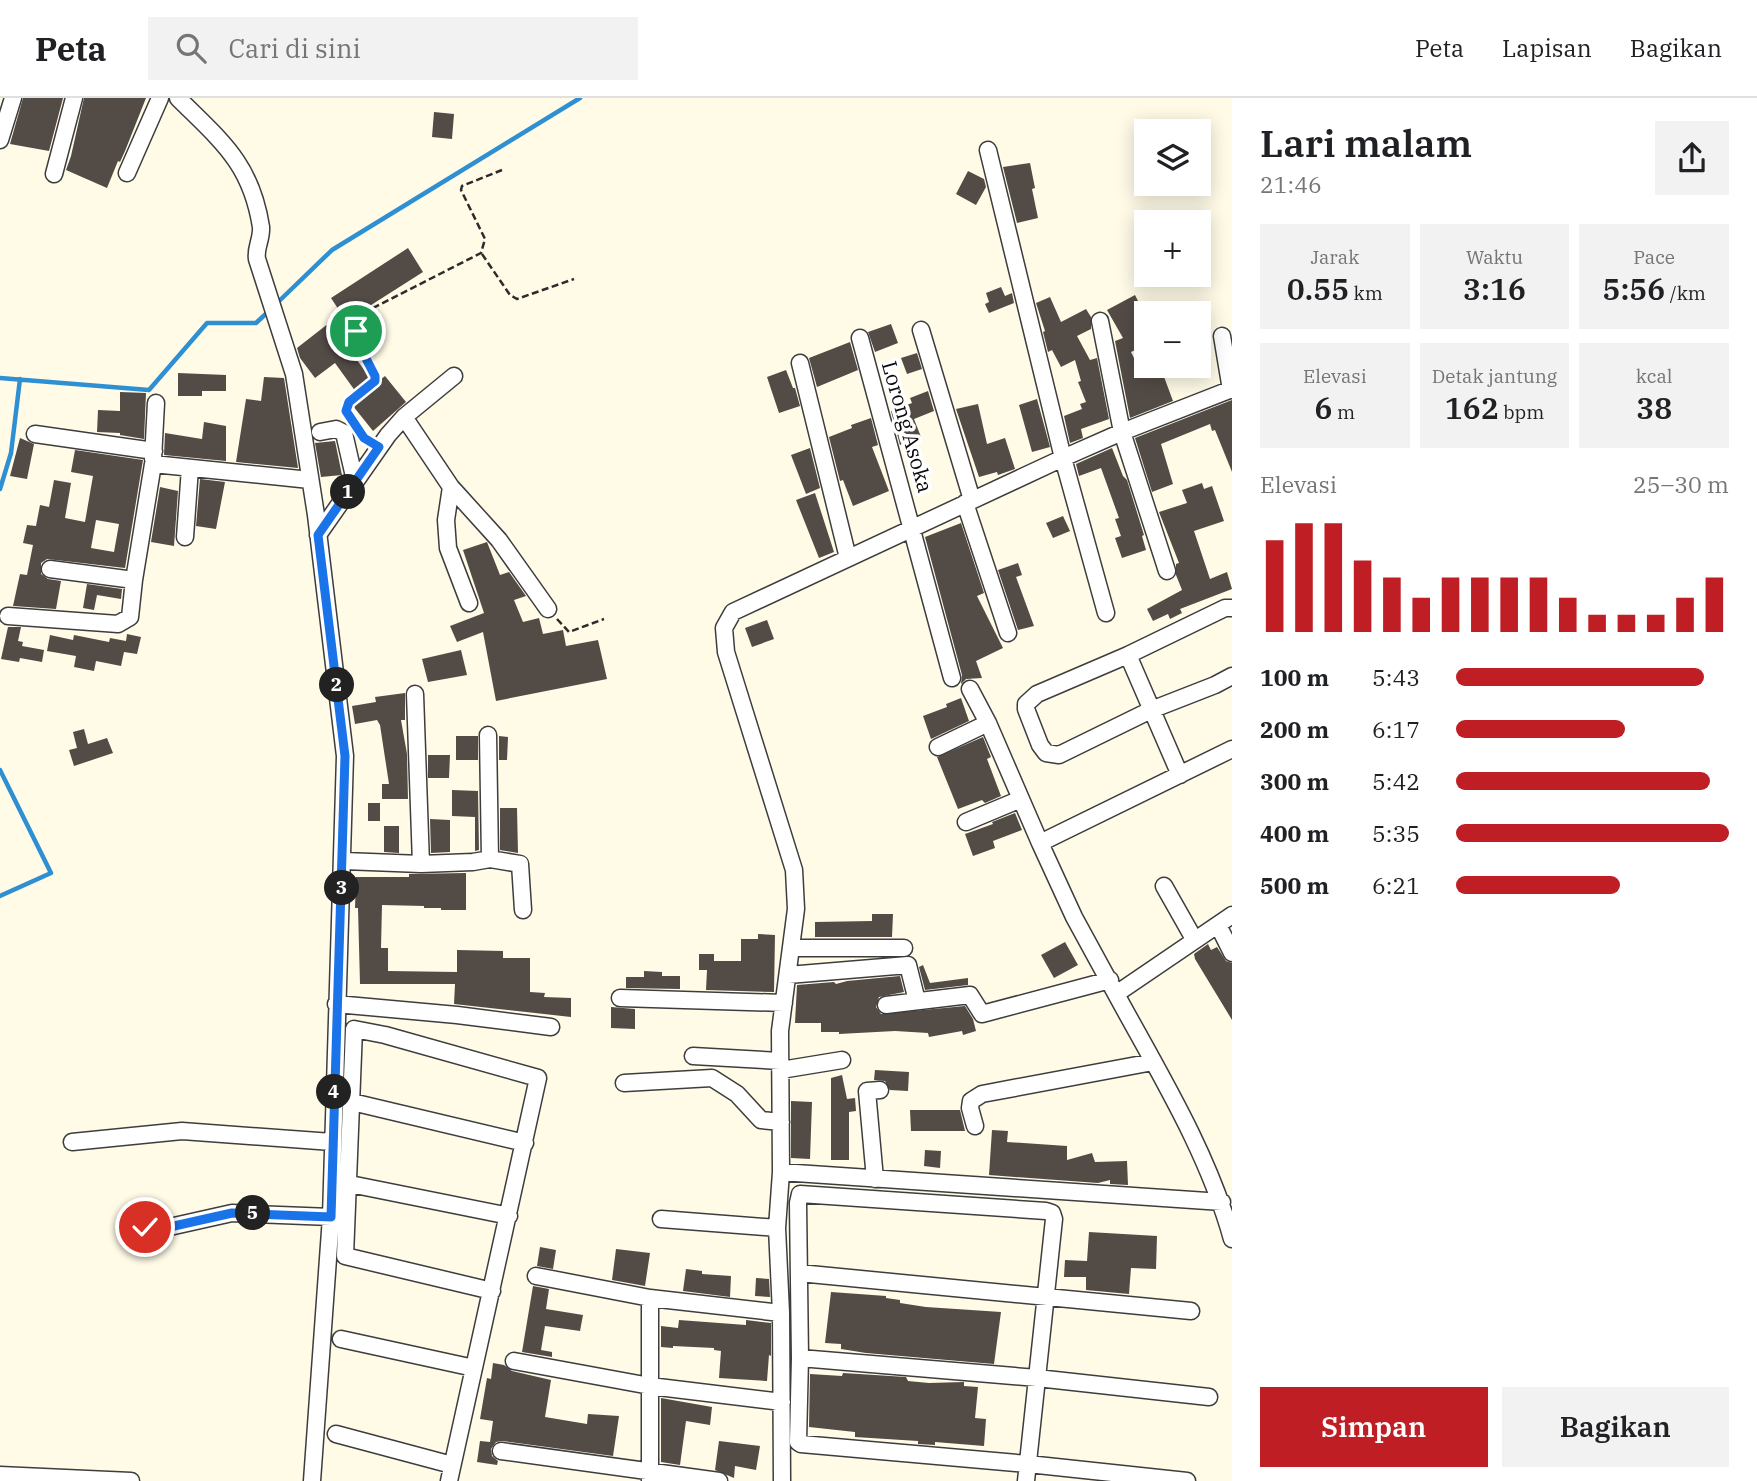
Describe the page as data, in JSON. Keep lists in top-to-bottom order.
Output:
{
  "streets": {
    "street": ["Lorong Asoka"]
  },
  "page": {
    "header": "Peta",
    "search": "Cari di sini",
    "nav": ["Peta", "Lapisan", "Bagikan"],
    "heading": ["Lari malam", "21:46"],
    "map_buttons": ["+", "−"],
    "stats": [
      ["Jarak", "0.55 km"],
      ["Waktu", "3:16"],
      ["Pace", "5:56 /km"],
      ["Elevasi", "6 m"],
      ["Detak jantung", "162 bpm"],
      ["kcal", "38"]
    ],
    "chart": ["Elevasi", "25–30 m"],
    "pins": [
      "1",
      "2",
      "3",
      "4",
      "5"
    ],
    "list": [
      {
        "name": "100 m",
        "note": "5:43"
      },
      {
        "name": "200 m",
        "note": "6:17"
      },
      {
        "name": "300 m",
        "note": "5:42"
      },
      {
        "name": "400 m",
        "note": "5:35"
      },
      {
        "name": "500 m",
        "note": "6:21"
      }
    ],
    "buttons": ["Simpan", "Bagikan"]
  }
}
